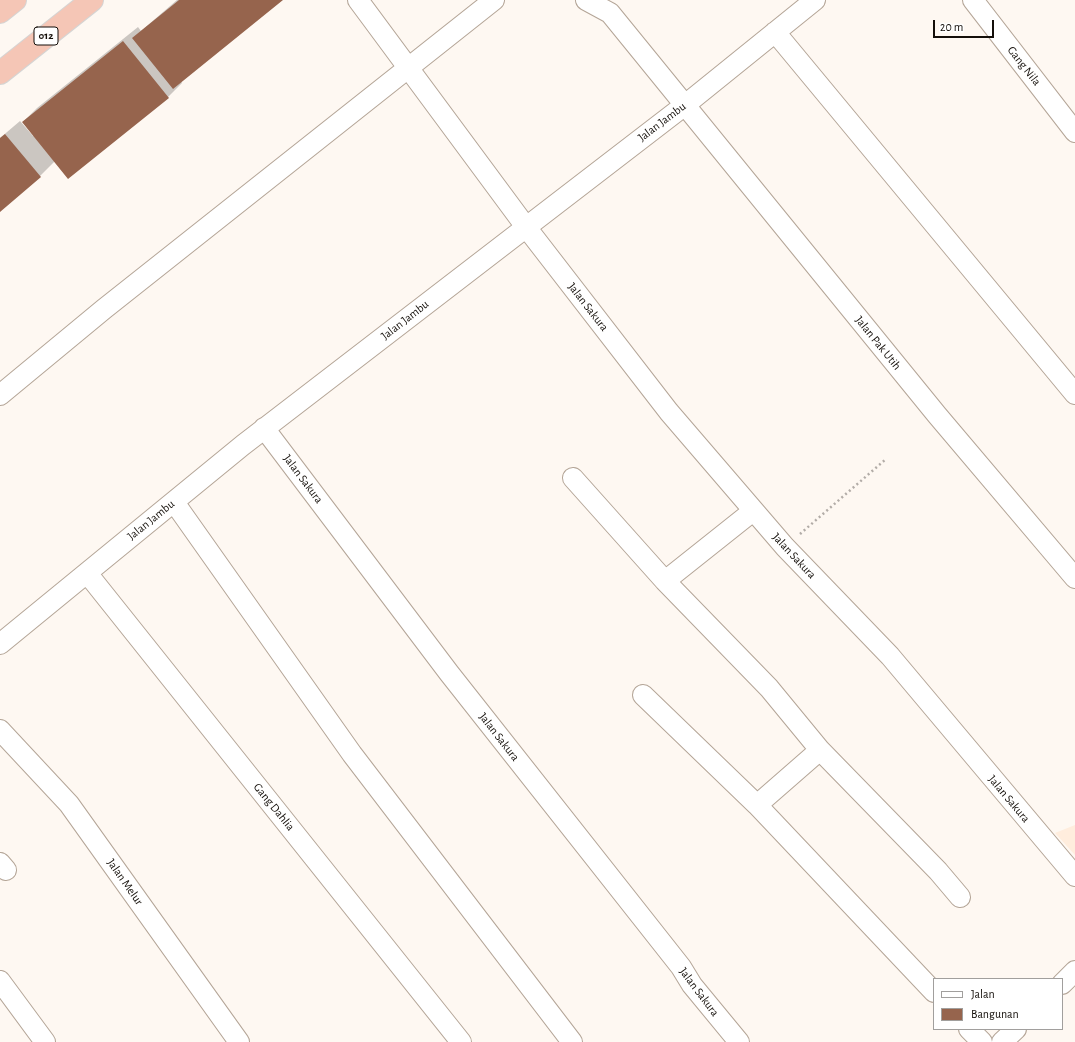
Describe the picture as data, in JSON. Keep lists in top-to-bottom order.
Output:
{
  "streets": {
    "highway": ["012"],
    "street": [
      "Gang Nila",
      "Jalan Jambu",
      "Jalan Sakura",
      "Jalan Pak Utih",
      "Gang Dahlia",
      "Jalan Melur"
    ]
  },
  "crossings": [
    ["Jalan Jambu", "Jalan Sakura"],
    ["Jalan Jambu", "Jalan Pak Utih"],
    ["Jalan Jambu", "Gang Dahlia"]
  ],
  "legend": ["Jalan", "Bangunan"],
  "scale_bar": "20 m"
}
